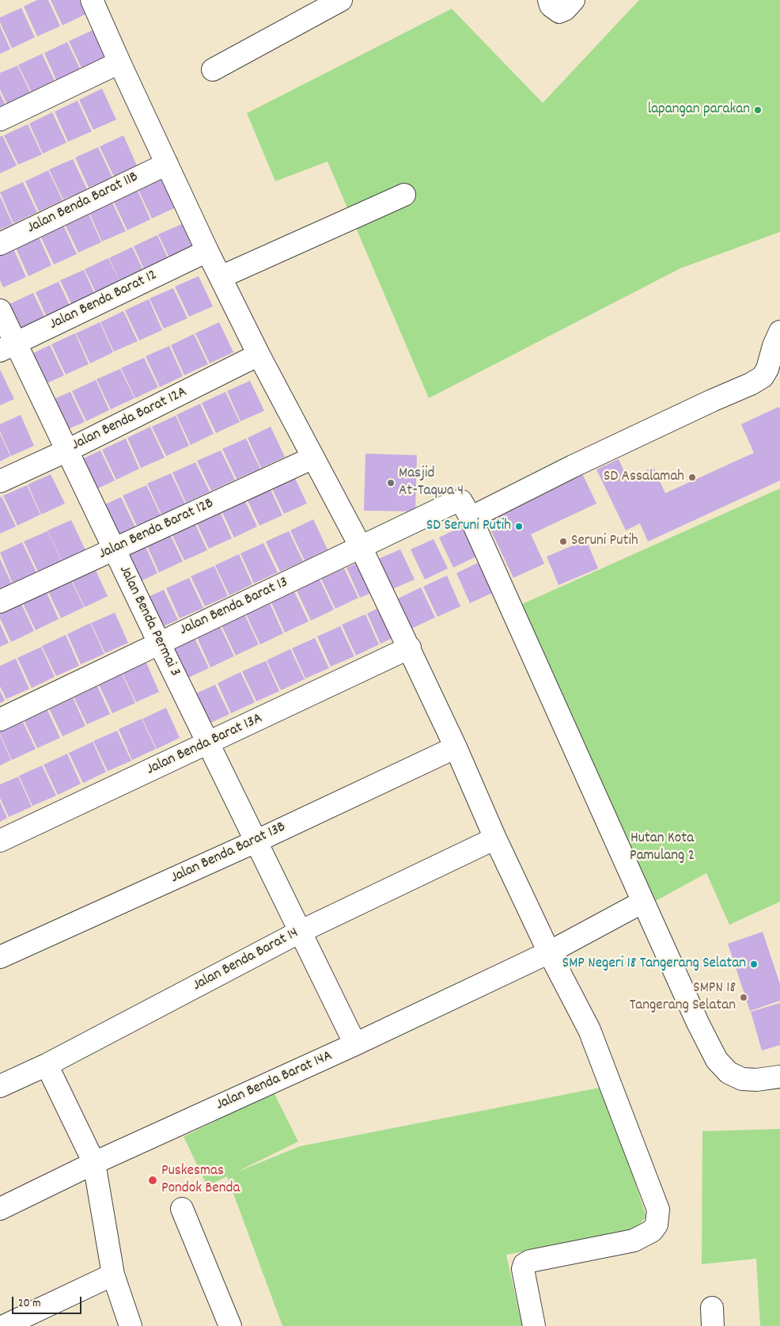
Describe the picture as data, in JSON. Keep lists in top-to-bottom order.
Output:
{
  "streets": {
    "street": [
      "Jalan Benda Barat 11B",
      "Jalan Benda Barat 12",
      "Jalan Benda Barat 12A",
      "Jalan Benda Barat 12B",
      "Jalan Benda Barat 13",
      "Jalan Benda Permai 3",
      "Jalan Benda Barat 13A",
      "Jalan Benda Barat 13B",
      "Jalan Benda Barat 14",
      "Jalan Benda Barat 14A"
    ]
  },
  "crossings": [
    ["Jalan Benda Barat 12", "Jalan Benda Permai 3"],
    ["Jalan Benda Barat 12A", "Jalan Benda Permai 3"],
    ["Jalan Benda Barat 12B", "Jalan Benda Permai 3"],
    ["Jalan Benda Barat 13", "Jalan Benda Permai 3"],
    ["Jalan Benda Permai 3", "Jalan Benda Barat 13A"],
    ["Jalan Benda Permai 3", "Jalan Benda Barat 13B"],
    ["Jalan Benda Permai 3", "Jalan Benda Barat 14"],
    ["Jalan Benda Permai 3", "Jalan Benda Barat 14A"]
  ],
  "parks": ["Hutan Kota Pamulang 2"],
  "places": [
    "lapangan parakan",
    "SD Assalamah",
    "Masjid At-Taqwa 4",
    "SD Seruni Putih",
    "Seruni Putih",
    "SMP Negeri 18 Tangerang Selatan",
    "SMPN 18 Tangerang Selatan",
    "Puskesmas Pondok Benda"
  ],
  "scale_bar": "20 m"
}
